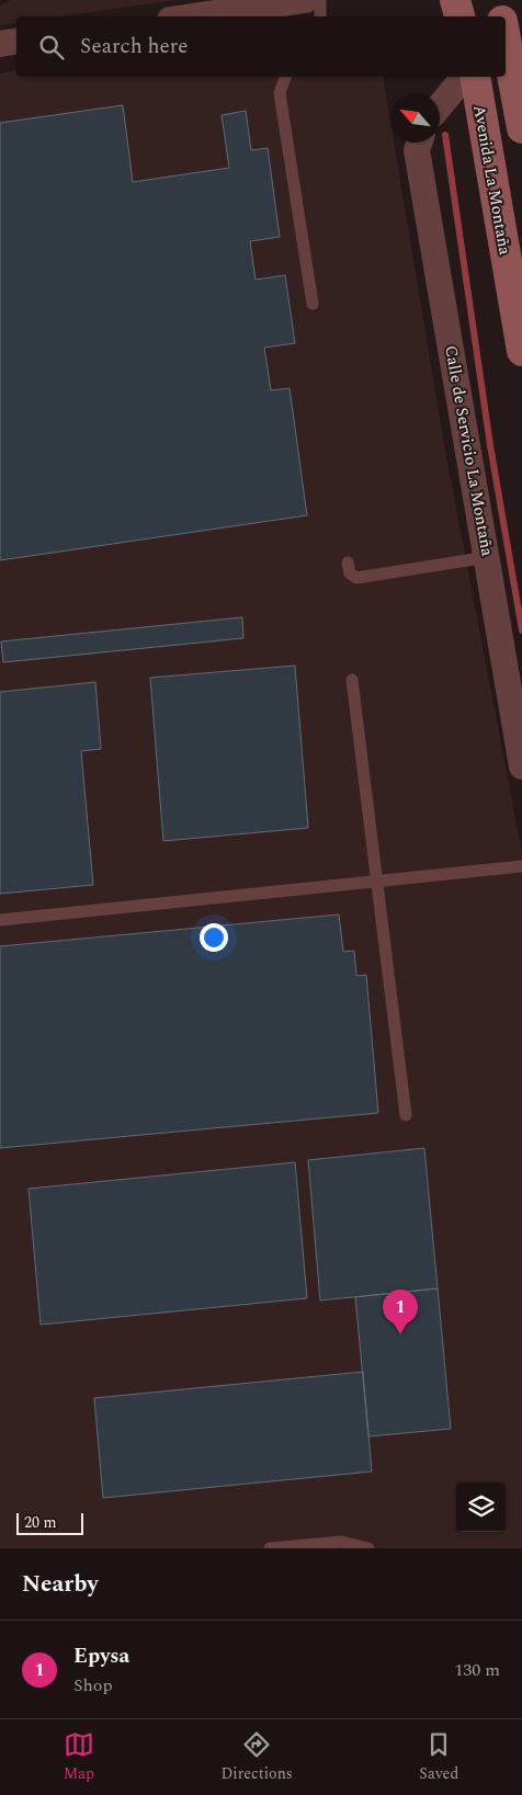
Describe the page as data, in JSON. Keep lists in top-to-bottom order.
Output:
{
  "streets": {
    "main road": ["Avenida La Montaña"],
    "street": ["Calle de Servicio La Montaña"]
  },
  "scale_bar": "20 m",
  "north": "top left",
  "page": {
    "search": "Search here",
    "pins": "1",
    "scale": "20 m",
    "heading": "Nearby",
    "list": [
      {
        "mark": "1",
        "name": "Epysa",
        "note": "Shop",
        "value": "130 m"
      }
    ],
    "nav": ["Map", "Directions", "Saved"]
  }
}
